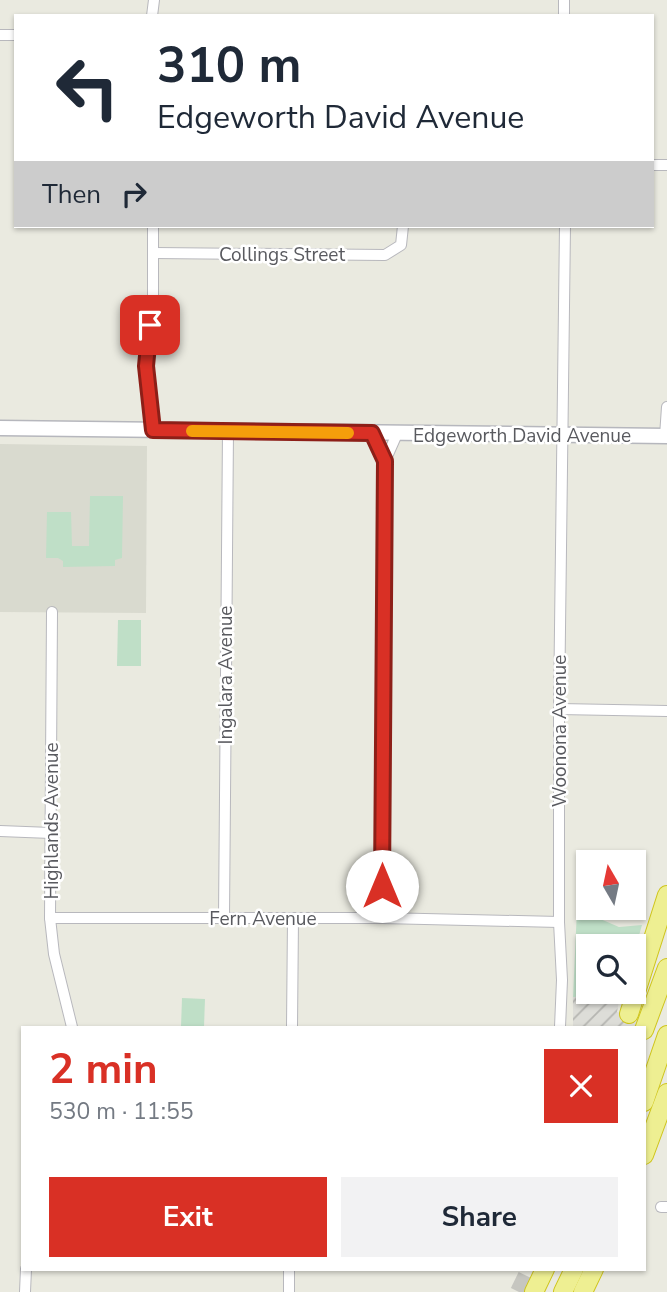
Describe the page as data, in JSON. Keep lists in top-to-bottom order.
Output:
{
  "streets": {
    "main road": ["Edgeworth David Avenue"],
    "street": [
      "Collings Street",
      "Ingalara Avenue",
      "Woonona Avenue",
      "Highlands Avenue",
      "Fern Avenue"
    ]
  },
  "crossings": [
    ["Edgeworth David Avenue", "Ingalara Avenue"],
    ["Edgeworth David Avenue", "Woonona Avenue"],
    ["Ingalara Avenue", "Fern Avenue"],
    ["Woonona Avenue", "Fern Avenue"],
    ["Highlands Avenue", "Fern Avenue"]
  ],
  "north": "top",
  "page": {
    "turn": ["310 m", "Edgeworth David Avenue"],
    "then": "Then",
    "heading": ["2 min", "530 m · 11:55"],
    "buttons": ["Exit", "Share"]
  }
}
